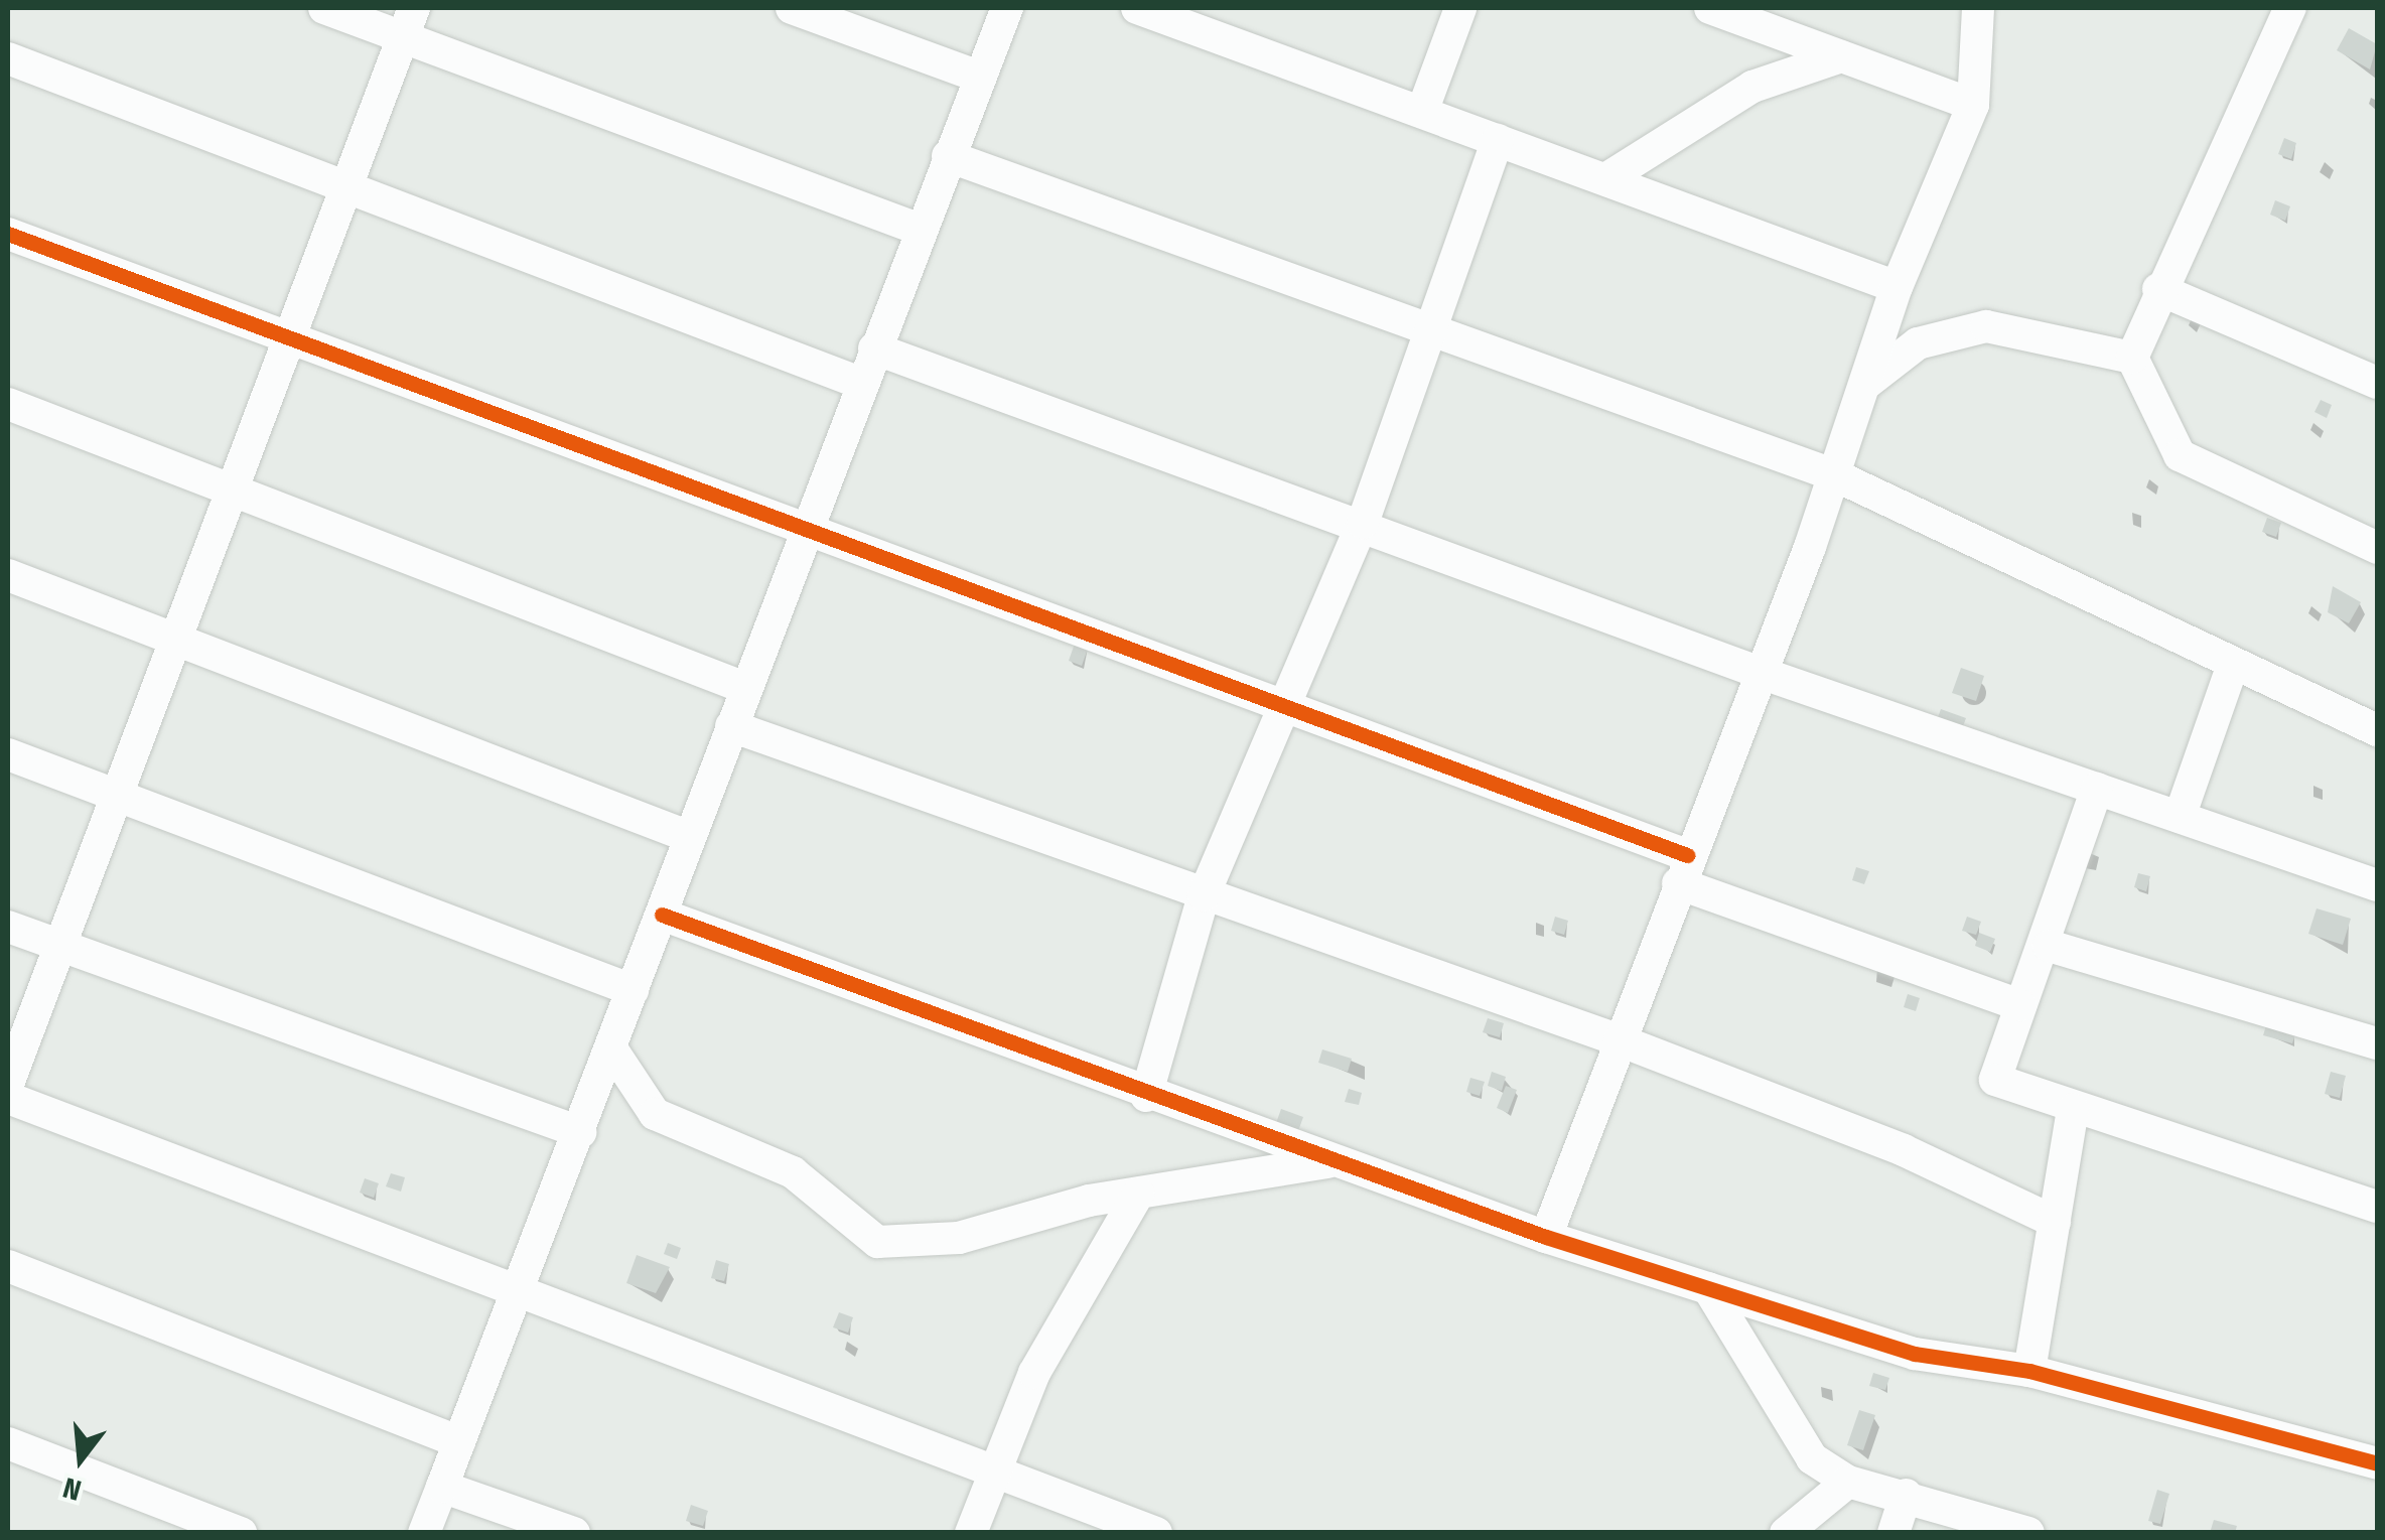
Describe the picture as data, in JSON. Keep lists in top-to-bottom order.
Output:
{
  "north": "bottom"
}
